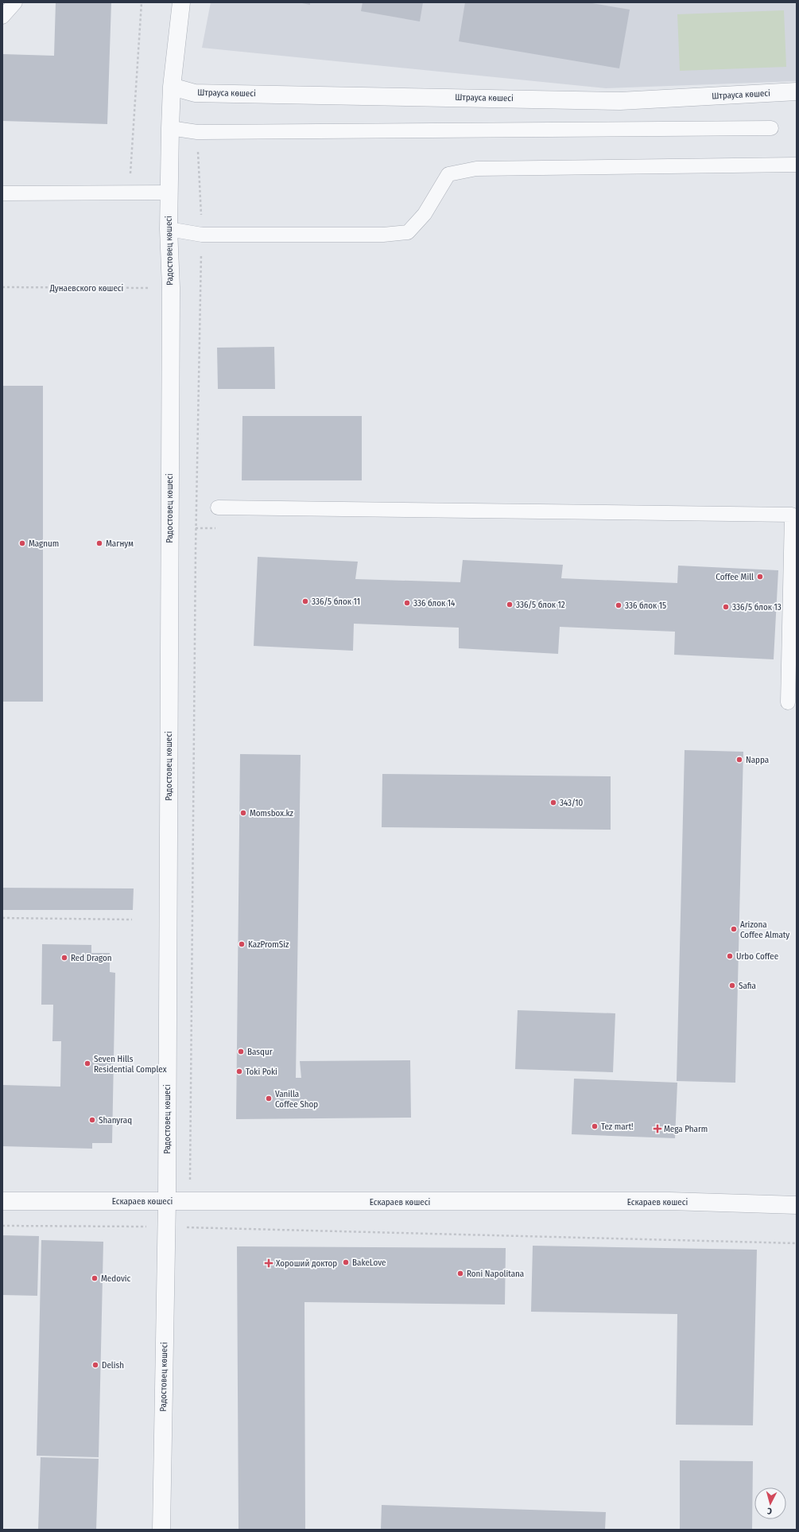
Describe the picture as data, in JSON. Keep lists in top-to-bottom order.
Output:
{
  "streets": {
    "street": ["Штрауса көшесі", "Радостовец көшесі", "Ескараев көшесі"],
    "path": ["Дунаевского көшесі"]
  },
  "crossings": [
    ["Штрауса көшесі", "Радостовец көшесі"],
    ["Радостовец көшесі", "Дунаевского көшесі"],
    ["Радостовец көшесі", "Ескараев көшесі"]
  ],
  "places": {
    "other": [
      "Magnum",
      "Магнум",
      "Coffee Mill",
      "336/5 блок 11",
      "336 блок 14",
      "336/5 блок 12",
      "336 блок 15",
      "336/5 блок 13",
      "Nappa",
      "343/10",
      "Momsbox.kz",
      "Arizona Coffee Almaty",
      "KazPromSiz",
      "Urbo Coffee",
      "Red Dragon",
      "Safia",
      "Basqur",
      "Seven Hills Residential Complex",
      "Toki Poki",
      "Vanilla Coffee Shop",
      "Shanyraq",
      "Tez mart!",
      "BakeLove",
      "Roni Napolitana",
      "Medovic",
      "Delish"
    ],
    "health": ["Mega Pharm", "Хороший доктор"]
  },
  "north": "bottom"
}
